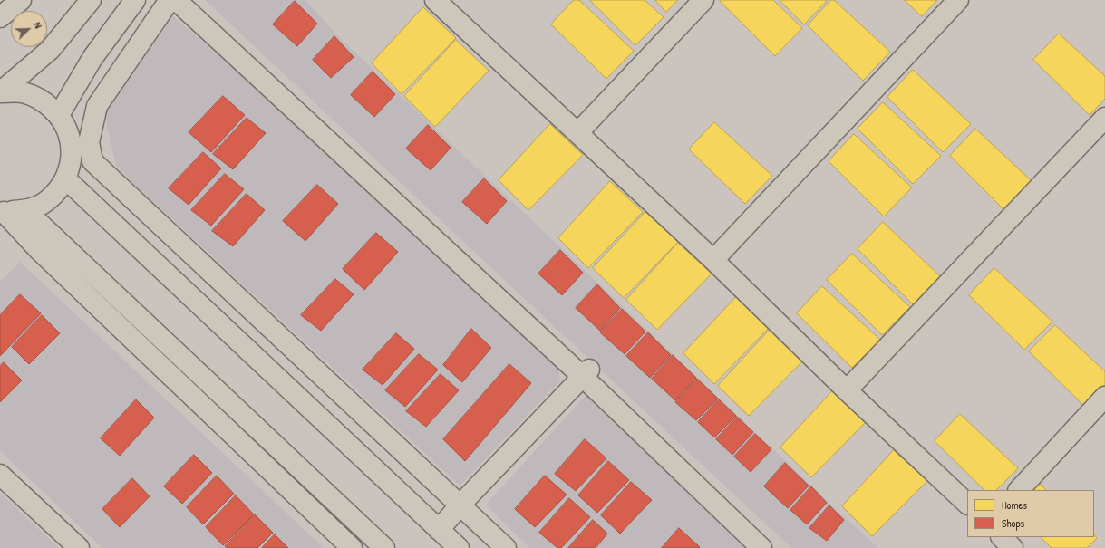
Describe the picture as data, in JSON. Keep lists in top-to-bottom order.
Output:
{
  "legend": ["Homes", "Shops"],
  "north": "top right"
}
